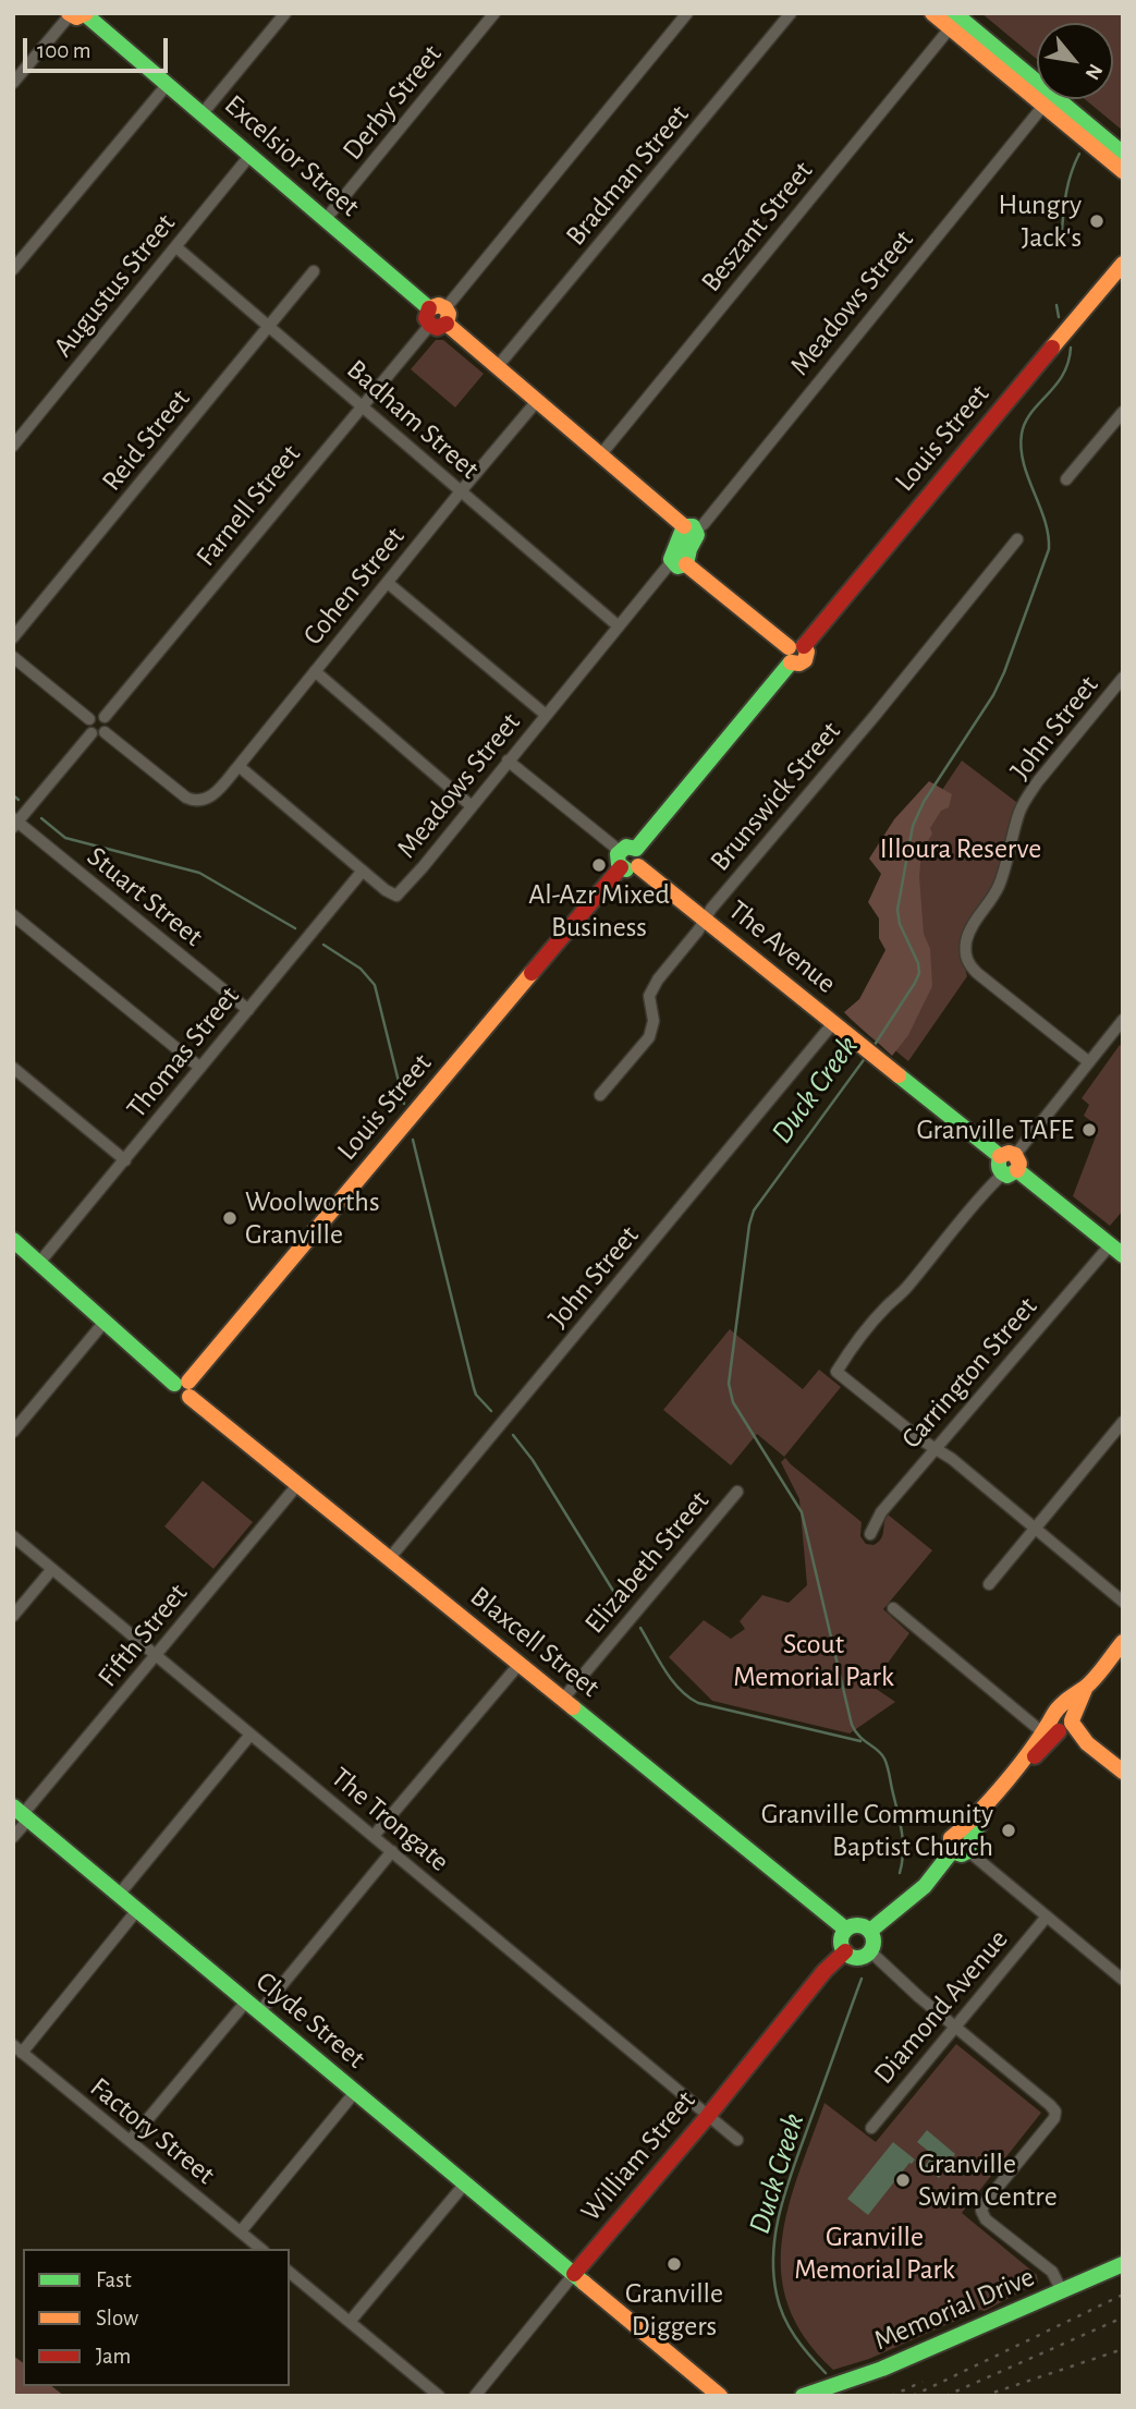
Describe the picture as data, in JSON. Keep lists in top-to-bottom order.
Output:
{
  "streets": {
    "street": [
      "Derby Street",
      "Excelsior Street",
      "Bradman Street",
      "Beszant Street",
      "Augustus Street",
      "Meadows Street",
      "Badham Street",
      "Louis Street",
      "Reid Street",
      "Farnell Street",
      "Cohen Street",
      "John Street",
      "Brunswick Street",
      "Stuart Street",
      "The Avenue",
      "Thomas Street",
      "Carrington Street",
      "Elizabeth Street",
      "Fifth Street",
      "Blaxcell Street",
      "The Trongate",
      "Diamond Avenue",
      "Clyde Street",
      "Factory Street",
      "William Street",
      "Memorial Drive"
    ]
  },
  "crossings": [
    ["Derby Street", "Excelsior Street"],
    ["Excelsior Street", "Bradman Street"],
    ["Excelsior Street", "Beszant Street"],
    ["Excelsior Street", "Augustus Street"],
    ["Excelsior Street", "Meadows Street"],
    ["Excelsior Street", "Farnell Street"],
    ["Excelsior Street", "Cohen Street"],
    ["Augustus Street", "Badham Street"],
    ["Meadows Street", "Badham Street"],
    ["Meadows Street", "Thomas Street"],
    ["Badham Street", "Reid Street"],
    ["Badham Street", "Farnell Street"],
    ["Badham Street", "Cohen Street"],
    ["Louis Street", "The Avenue"],
    ["Louis Street", "Blaxcell Street"],
    ["Farnell Street", "Cohen Street"],
    ["John Street", "The Avenue"],
    ["John Street", "Blaxcell Street"],
    ["Brunswick Street", "The Avenue"],
    ["Stuart Street", "Thomas Street"],
    ["The Avenue", "Carrington Street"],
    ["Thomas Street", "Blaxcell Street"],
    ["Elizabeth Street", "Blaxcell Street"],
    ["Fifth Street", "Blaxcell Street"],
    ["Fifth Street", "The Trongate"],
    ["Fifth Street", "Clyde Street"],
    ["Blaxcell Street", "William Street"],
    ["The Trongate", "William Street"],
    ["Clyde Street", "William Street"]
  ],
  "water": ["Duck Creek"],
  "parks": ["Illoura Reserve", "Scout Memorial Park", "Granville Memorial Park"],
  "places": [
    "Hungry Jack's",
    "Al-Azr Mixed Business",
    "Granville TAFE",
    "Woolworths Granville",
    "Granville Community Baptist Church",
    "Granville Swim Centre",
    "Granville Diggers"
  ],
  "legend": ["Fast", "Slow", "Jam"],
  "scale_bar": "100 m",
  "north": "bottom right"
}
